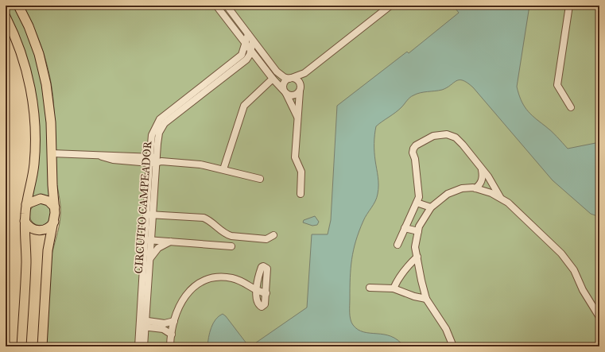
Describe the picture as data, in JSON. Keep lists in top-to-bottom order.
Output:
{
  "streets": {
    "street": ["CIRCUITO CAMPEADOR"]
  }
}
